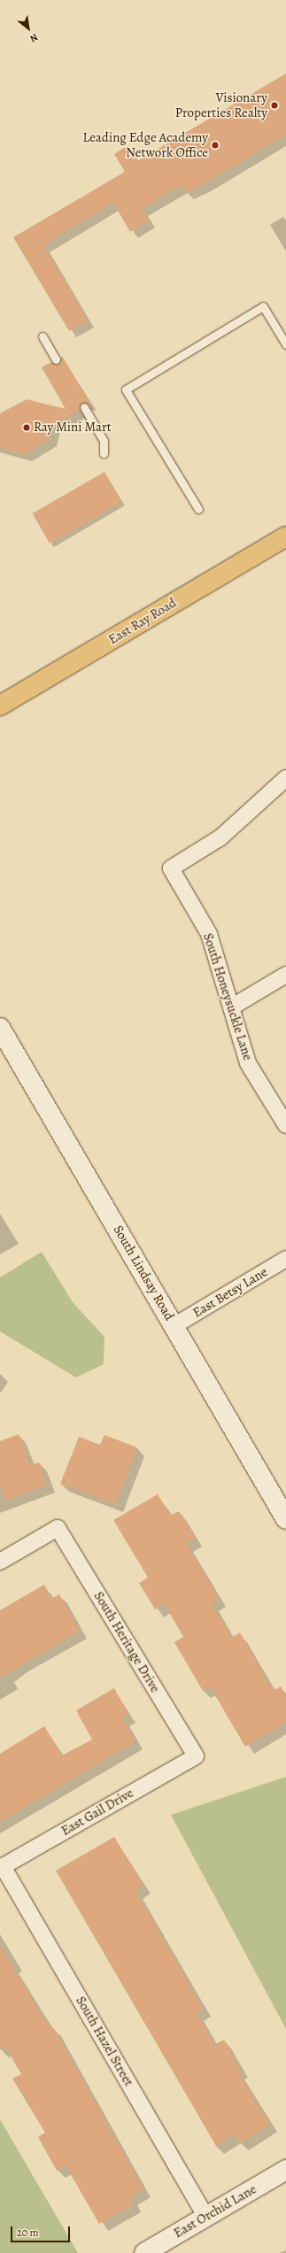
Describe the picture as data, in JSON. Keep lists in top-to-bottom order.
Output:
{
  "streets": {
    "main road": ["East Ray Road", "South Lindsay Road", "East Orchid Lane"],
    "street": [
      "South Honeysuckle Lane",
      "East Betsy Lane",
      "South Heritage Drive",
      "East Gail Drive",
      "South Hazel Street"
    ]
  },
  "crossings": [
    ["South Lindsay Road", "East Betsy Lane"],
    ["South Heritage Drive", "East Gail Drive"],
    ["East Gail Drive", "South Hazel Street"],
    ["South Hazel Street", "East Orchid Lane"]
  ],
  "places": ["Visionary Properties Realty", "Leading Edge Academy Network Office", "Ray Mini Mart"],
  "scale_bar": "20 m",
  "north": "bottom right"
}
